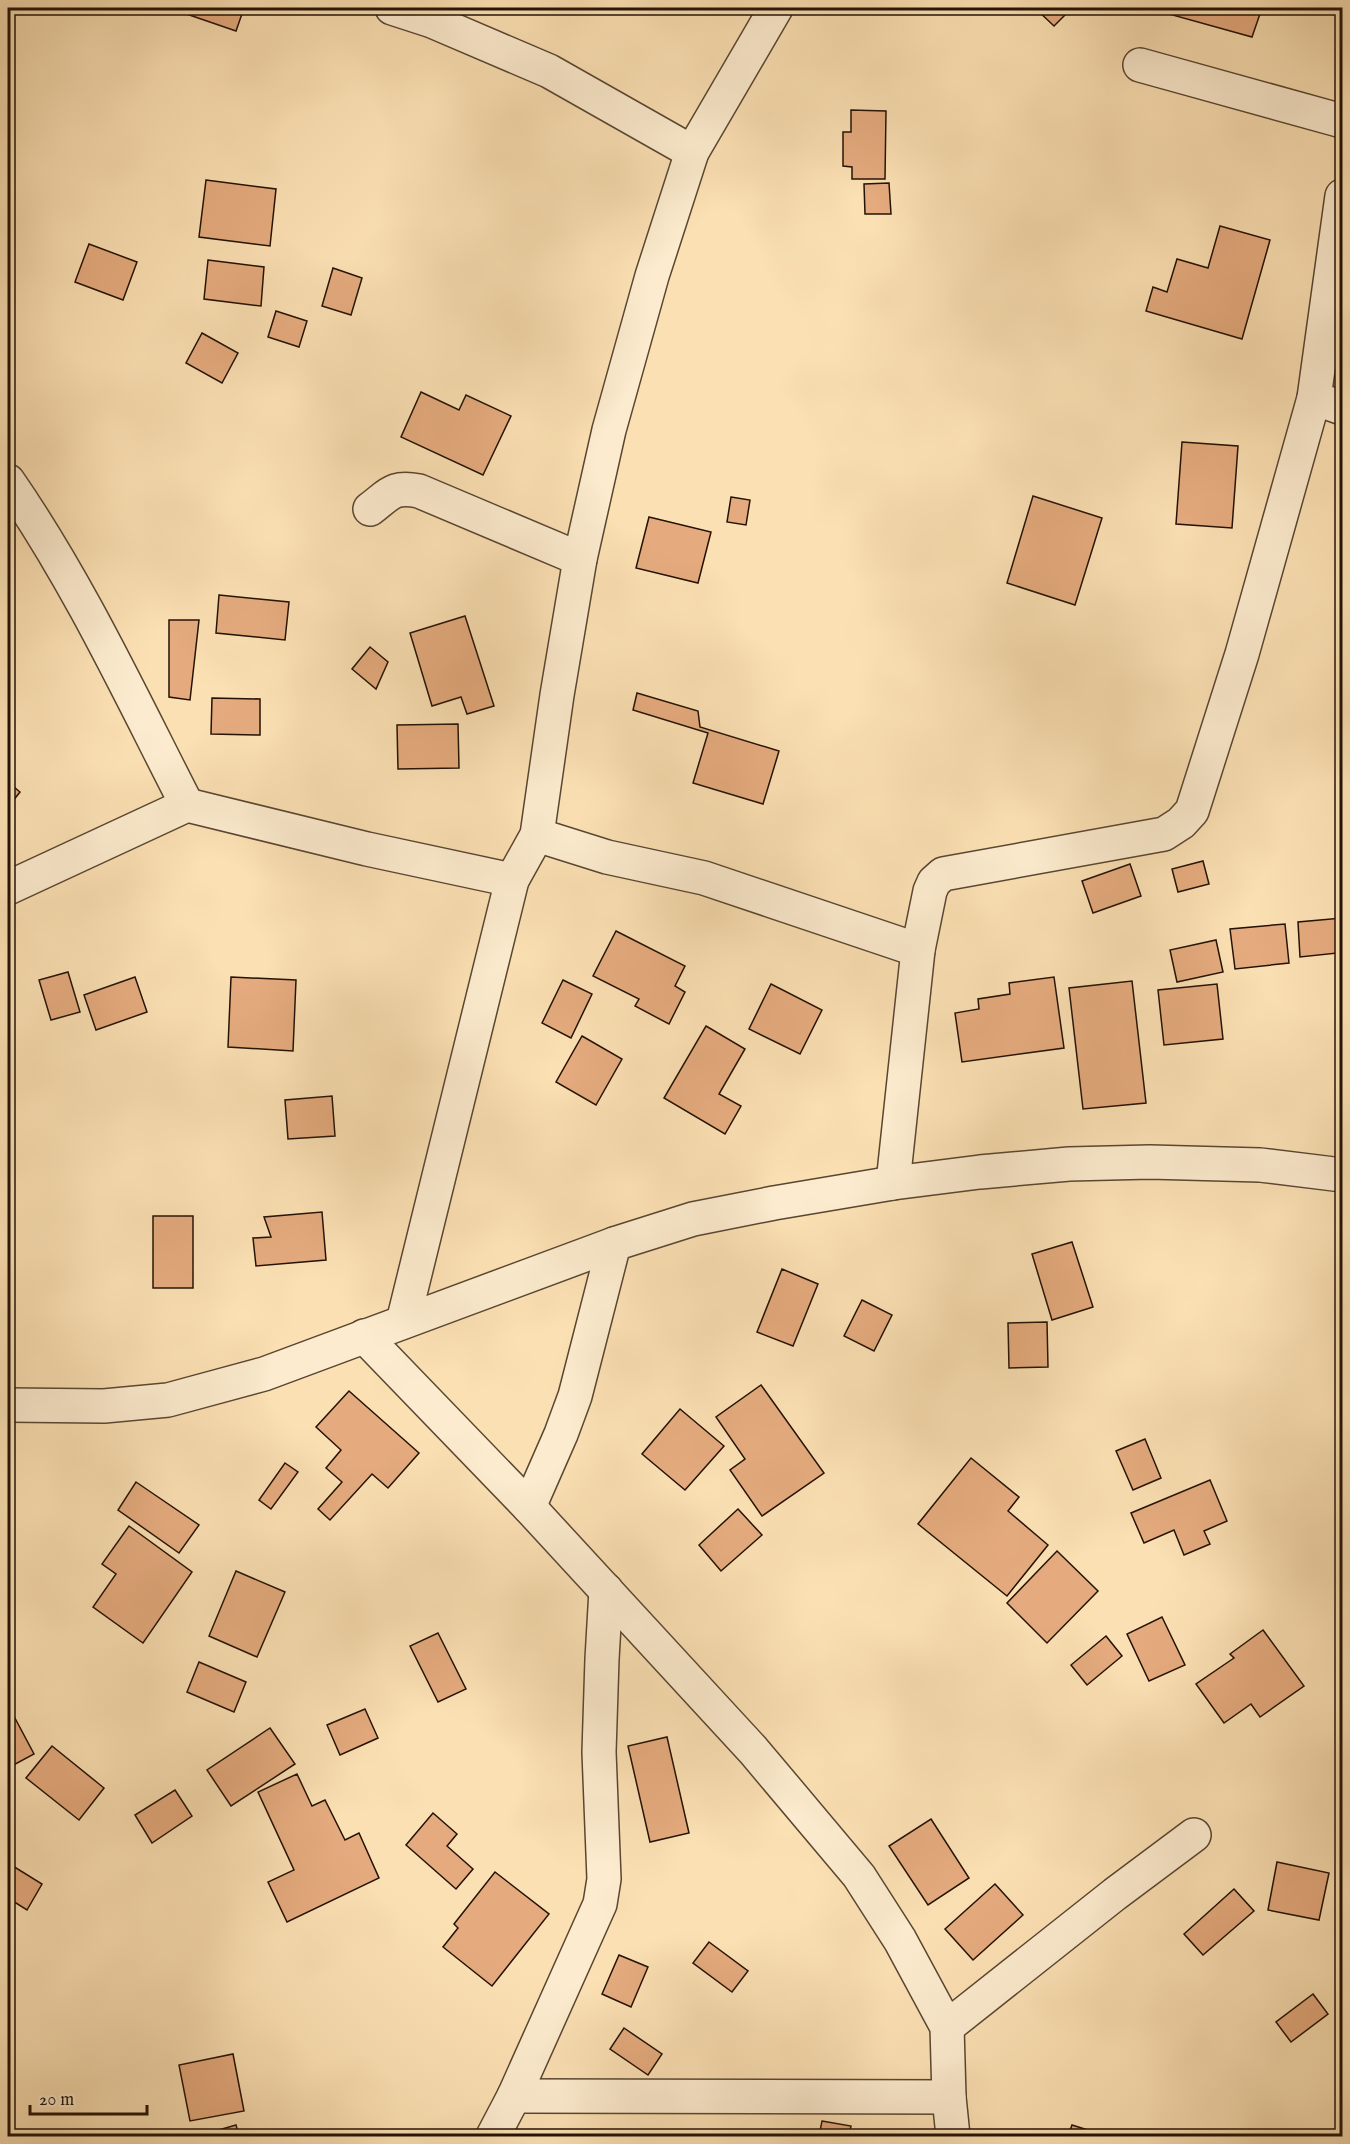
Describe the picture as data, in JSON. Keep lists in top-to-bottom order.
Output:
{
  "scale_bar": "20 m"
}
